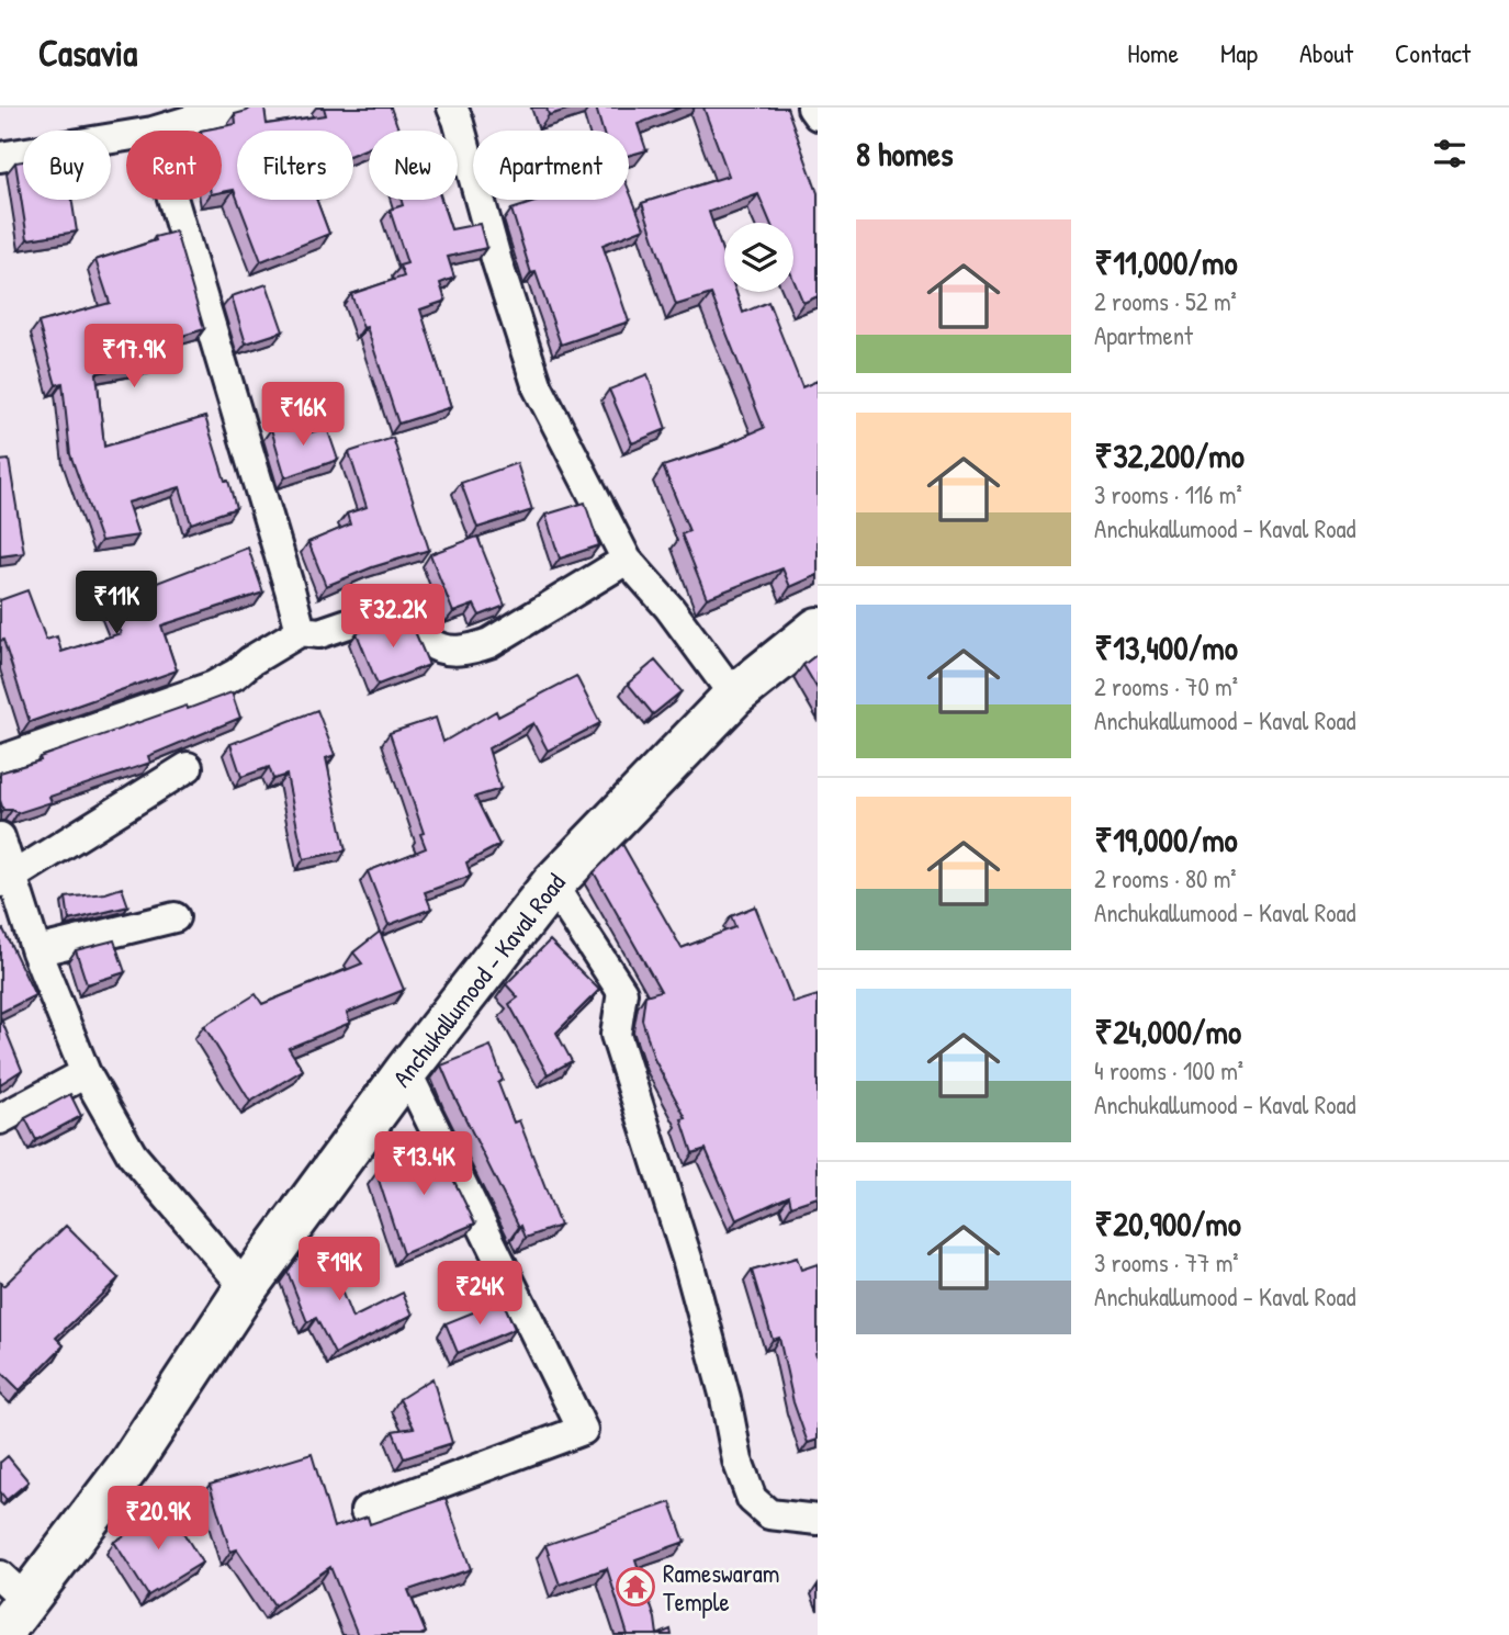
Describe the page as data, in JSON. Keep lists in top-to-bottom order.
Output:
{
  "streets": {
    "street": ["Anchukallumood - Kaval Road"]
  },
  "places": {
    "temple": ["Rameswaram Temple"]
  },
  "page": {
    "header": "Casavia",
    "nav": [
      "Home",
      "Map",
      "About",
      "Contact"
    ],
    "heading": "8 homes",
    "chip": [
      "Buy",
      "Rent",
      "Filters",
      "New",
      "Apartment"
    ],
    "list": [
      {
        "name": "₹11,000/mo",
        "note": "2 rooms · 52 m² · Apartment"
      },
      {
        "name": "₹32,200/mo",
        "note": "3 rooms · 116 m² · Anchukallumood - Kaval Road"
      },
      {
        "name": "₹13,400/mo",
        "note": "2 rooms · 70 m² · Anchukallumood - Kaval Road"
      },
      {
        "name": "₹19,000/mo",
        "note": "2 rooms · 80 m² · Anchukallumood - Kaval Road"
      },
      {
        "name": "₹24,000/mo",
        "note": "4 rooms · 100 m² · Anchukallumood - Kaval Road"
      },
      {
        "name": "₹20,900/mo",
        "note": "3 rooms · 77 m² · Anchukallumood - Kaval Road"
      }
    ],
    "price": [
      "₹17.9K",
      "₹16K",
      "₹11K",
      "₹32.2K",
      "₹13.4K",
      "₹19K",
      "₹24K",
      "₹20.9K"
    ]
  }
}
